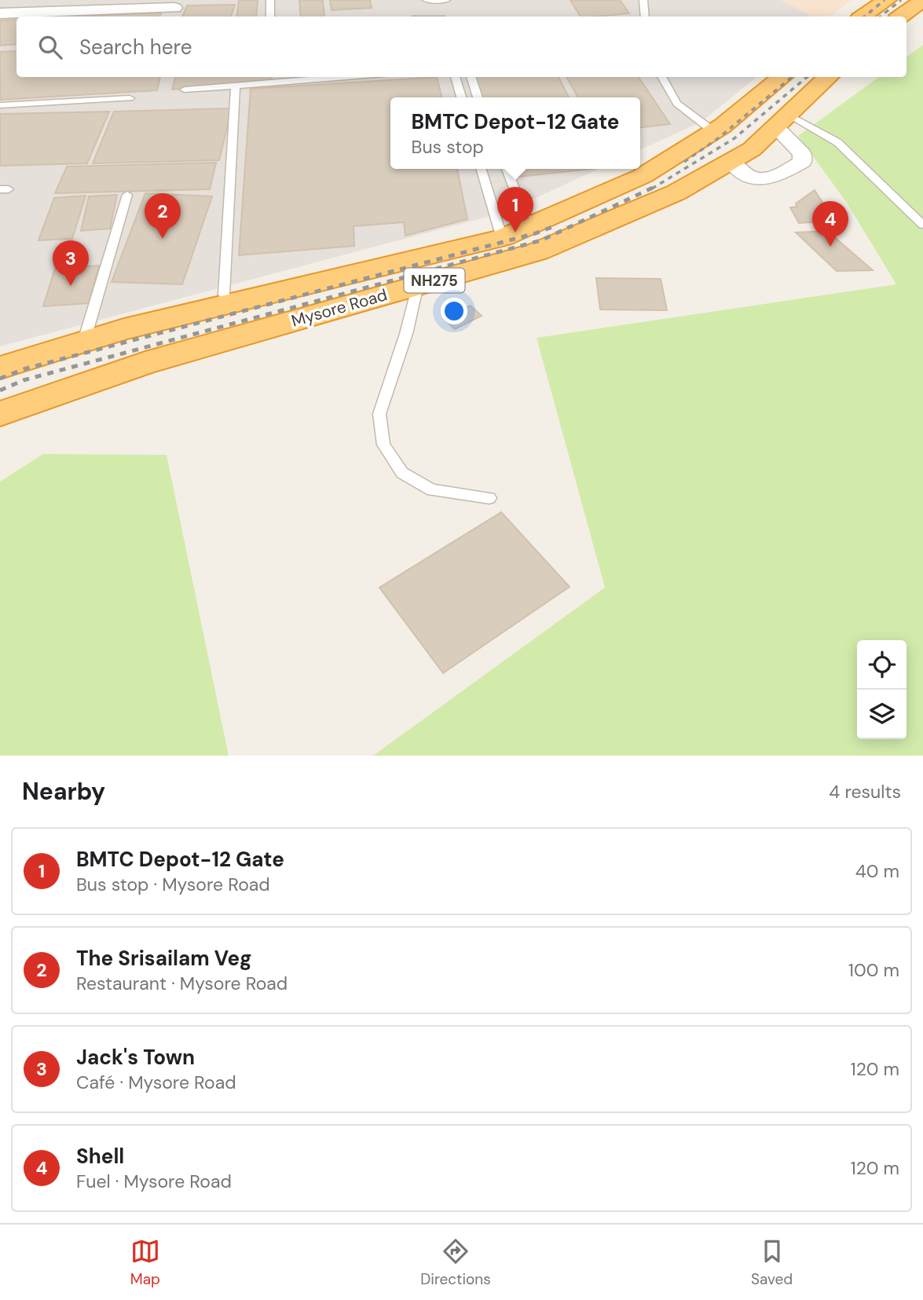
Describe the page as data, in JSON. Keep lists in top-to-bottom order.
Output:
{
  "streets": {
    "highway": ["NH275", "Mysore Road"]
  },
  "page": {
    "search": "Search here",
    "popup": ["BMTC Depot-12 Gate", "Bus stop"],
    "pins": [
      "1",
      "2",
      "4",
      "3"
    ],
    "heading": ["Nearby", "4 results"],
    "list": [
      {
        "mark": "1",
        "name": "BMTC Depot-12 Gate",
        "note": "Bus stop · Mysore Road",
        "value": "40 m"
      },
      {
        "mark": "2",
        "name": "The Srisailam Veg",
        "note": "Restaurant · Mysore Road",
        "value": "100 m"
      },
      {
        "mark": "3",
        "name": "Jack's Town",
        "note": "Café · Mysore Road",
        "value": "120 m"
      },
      {
        "mark": "4",
        "name": "Shell",
        "note": "Fuel · Mysore Road",
        "value": "120 m"
      }
    ],
    "nav": ["Map", "Directions", "Saved"]
  }
}
